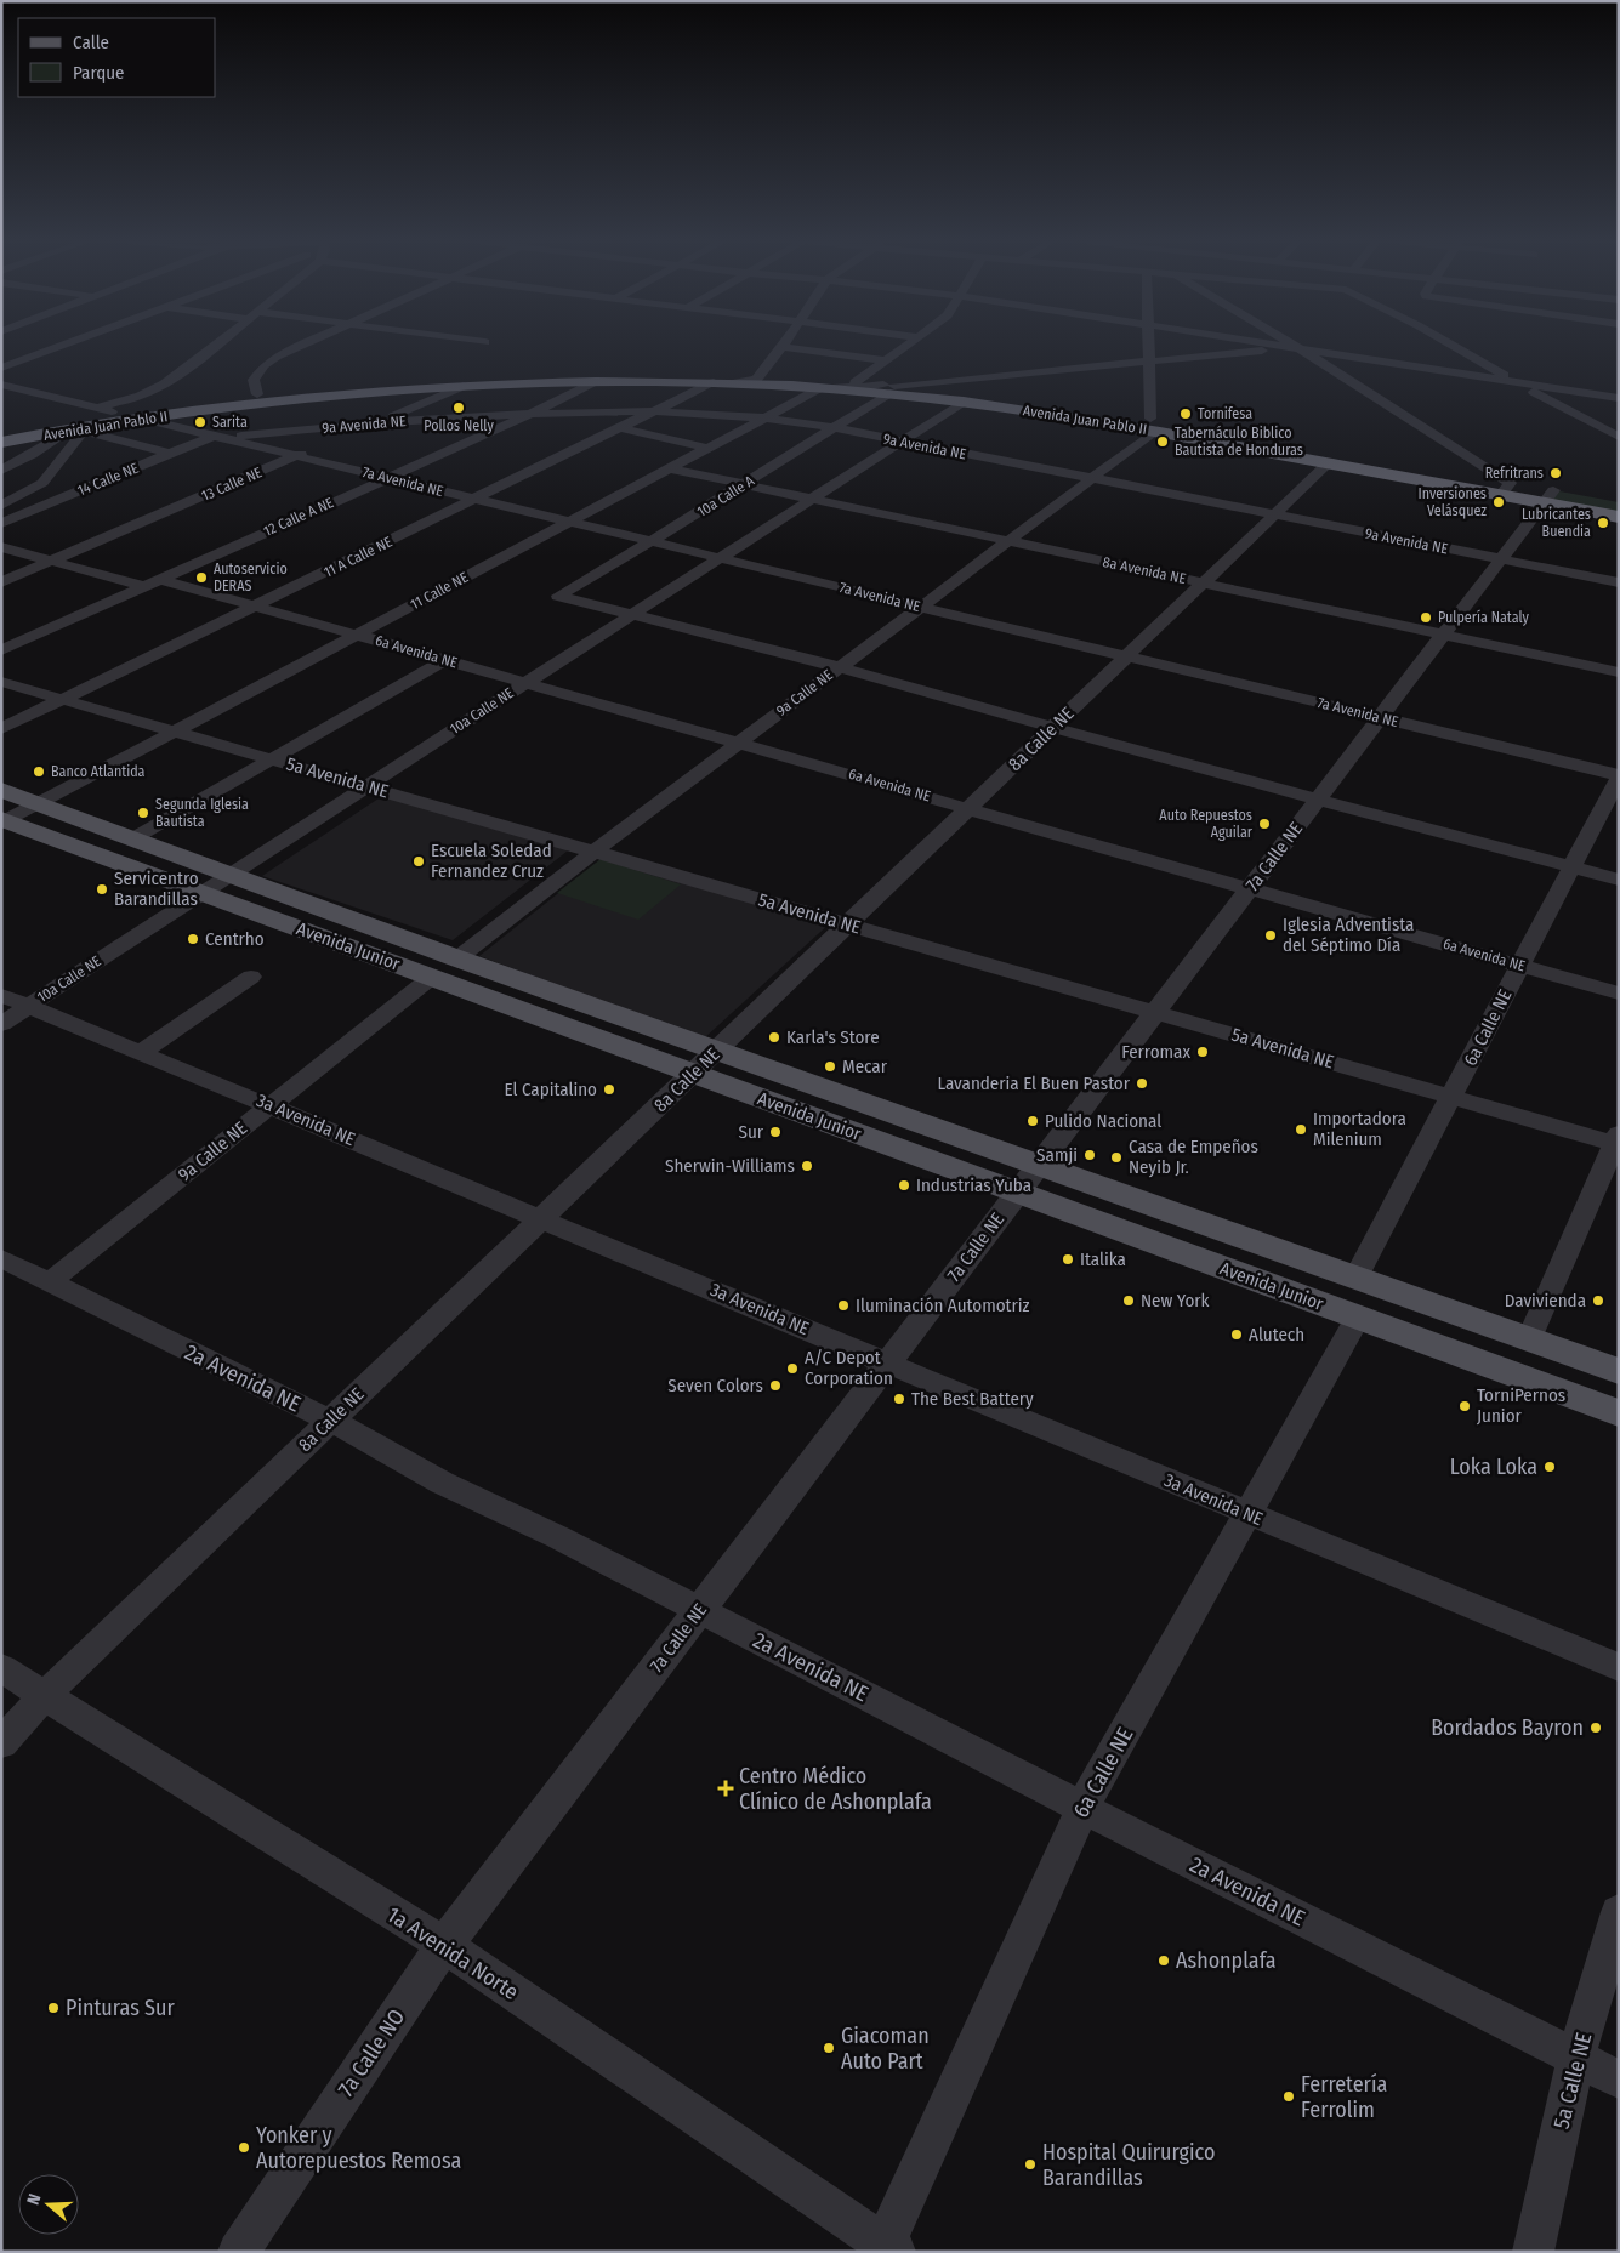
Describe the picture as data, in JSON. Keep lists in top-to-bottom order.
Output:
{
  "streets": {
    "highway": ["Avenida Juan Pablo II"],
    "main road": ["Avenida Junior"],
    "street": [
      "9a Avenida NE",
      "14 Calle NE",
      "7a Avenida NE",
      "13 Calle NE",
      "10a Calle A",
      "12 Calle A NE",
      "11 A Calle NE",
      "8a Avenida NE",
      "11 Calle NE",
      "6a Avenida NE",
      "9a Calle NE",
      "10a Calle NE",
      "8a Calle NE",
      "5a Avenida NE",
      "7a Calle NE",
      "6a Calle NE",
      "3a Avenida NE",
      "2a Avenida NE",
      "1a Avenida Norte",
      "7a Calle NO",
      "5a Calle NE"
    ]
  },
  "crossings": [
    ["Avenida Juan Pablo II", "7a Avenida NE"],
    ["Avenida Juan Pablo II", "13 Calle NE"],
    ["Avenida Juan Pablo II", "10a Calle A"],
    ["Avenida Juan Pablo II", "12 Calle A NE"],
    ["Avenida Juan Pablo II", "11 A Calle NE"],
    ["Avenida Juan Pablo II", "11 Calle NE"],
    ["Avenida Juan Pablo II", "9a Calle NE"],
    ["Avenida Juan Pablo II", "10a Calle NE"],
    ["Avenida Juan Pablo II", "8a Calle NE"],
    ["Avenida Juan Pablo II", "7a Calle NE"],
    ["9a Avenida NE", "14 Calle NE"],
    ["9a Avenida NE", "7a Avenida NE"],
    ["9a Avenida NE", "13 Calle NE"],
    ["9a Avenida NE", "10a Calle A"],
    ["9a Avenida NE", "12 Calle A NE"],
    ["9a Avenida NE", "11 A Calle NE"],
    ["9a Avenida NE", "11 Calle NE"],
    ["9a Avenida NE", "9a Calle NE"],
    ["9a Avenida NE", "10a Calle NE"],
    ["9a Avenida NE", "8a Calle NE"],
    ["9a Avenida NE", "7a Calle NE"],
    ["14 Calle NE", "7a Avenida NE"],
    ["7a Avenida NE", "13 Calle NE"],
    ["7a Avenida NE", "10a Calle A"],
    ["7a Avenida NE", "12 Calle A NE"],
    ["7a Avenida NE", "11 A Calle NE"],
    ["7a Avenida NE", "11 Calle NE"],
    ["7a Avenida NE", "9a Calle NE"],
    ["7a Avenida NE", "10a Calle NE"],
    ["7a Avenida NE", "8a Calle NE"],
    ["7a Avenida NE", "7a Calle NE"],
    ["7a Avenida NE", "6a Calle NE"],
    ["13 Calle NE", "6a Avenida NE"],
    ["10a Calle A", "8a Avenida NE"],
    ["10a Calle A", "10a Calle NE"],
    ["12 Calle A NE", "6a Avenida NE"],
    ["11 A Calle NE", "6a Avenida NE"],
    ["11 A Calle NE", "5a Avenida NE"],
    ["8a Avenida NE", "11 Calle NE"],
    ["8a Avenida NE", "9a Calle NE"],
    ["8a Avenida NE", "10a Calle NE"],
    ["8a Avenida NE", "8a Calle NE"],
    ["8a Avenida NE", "7a Calle NE"],
    ["11 Calle NE", "6a Avenida NE"],
    ["11 Calle NE", "5a Avenida NE"],
    ["11 Calle NE", "Avenida Junior"],
    ["6a Avenida NE", "9a Calle NE"],
    ["6a Avenida NE", "10a Calle NE"],
    ["6a Avenida NE", "8a Calle NE"],
    ["6a Avenida NE", "7a Calle NE"],
    ["6a Avenida NE", "6a Calle NE"],
    ["9a Calle NE", "5a Avenida NE"],
    ["9a Calle NE", "Avenida Junior"],
    ["9a Calle NE", "3a Avenida NE"],
    ["9a Calle NE", "2a Avenida NE"],
    ["10a Calle NE", "5a Avenida NE"],
    ["10a Calle NE", "Avenida Junior"],
    ["10a Calle NE", "3a Avenida NE"],
    ["8a Calle NE", "5a Avenida NE"],
    ["8a Calle NE", "Avenida Junior"],
    ["8a Calle NE", "3a Avenida NE"],
    ["8a Calle NE", "2a Avenida NE"],
    ["8a Calle NE", "1a Avenida Norte"],
    ["5a Avenida NE", "7a Calle NE"],
    ["5a Avenida NE", "6a Calle NE"],
    ["7a Calle NE", "Avenida Junior"],
    ["7a Calle NE", "3a Avenida NE"],
    ["7a Calle NE", "2a Avenida NE"],
    ["7a Calle NE", "1a Avenida Norte"],
    ["7a Calle NE", "7a Calle NO"],
    ["Avenida Junior", "6a Calle NE"],
    ["6a Calle NE", "3a Avenida NE"],
    ["6a Calle NE", "2a Avenida NE"],
    ["6a Calle NE", "1a Avenida Norte"],
    ["2a Avenida NE", "5a Calle NE"],
    ["1a Avenida Norte", "7a Calle NO"]
  ],
  "places": {
    "other": [
      "Pollos Nelly",
      "Tornifesa",
      "Sarita",
      "Tabernáculo Biblico Bautista de Honduras",
      "Refritrans",
      "Inversiones Velásquez",
      "Lubricantes Buendia",
      "Autoservicio DERAS",
      "Pulpería Nataly",
      "Banco Atlantida",
      "Segunda Iglesia Bautista",
      "Auto Repuestos Aguilar",
      "Escuela Soledad Fernandez Cruz",
      "Servicentro Barandillas",
      "Iglesia Adventista del Séptimo Día",
      "Centrho",
      "Karla's Store",
      "Ferromax",
      "Mecar",
      "Lavanderia El Buen Pastor",
      "El Capitalino",
      "Pulido Nacional",
      "Importadora Milenium",
      "Sur",
      "Samji",
      "Casa de Empeños Neyib Jr.",
      "Sherwin-Williams",
      "Industrias Yuba",
      "Italika",
      "New York",
      "Davivienda",
      "Iluminación Automotriz",
      "Alutech",
      "A/C Depot Corporation",
      "Seven Colors",
      "The Best Battery",
      "TorniPernos Junior",
      "Loka Loka",
      "Bordados Bayron",
      "Ashonplafa",
      "Pinturas Sur",
      "Giacoman Auto Part",
      "Ferretería Ferrolim",
      "Yonker y Autorepuestos Remosa",
      "Hospital Quirurgico Barandillas"
    ],
    "health": ["Centro Médico Clínico de Ashonplafa"]
  },
  "legend": ["Calle", "Parque"],
  "north": "left"
}
